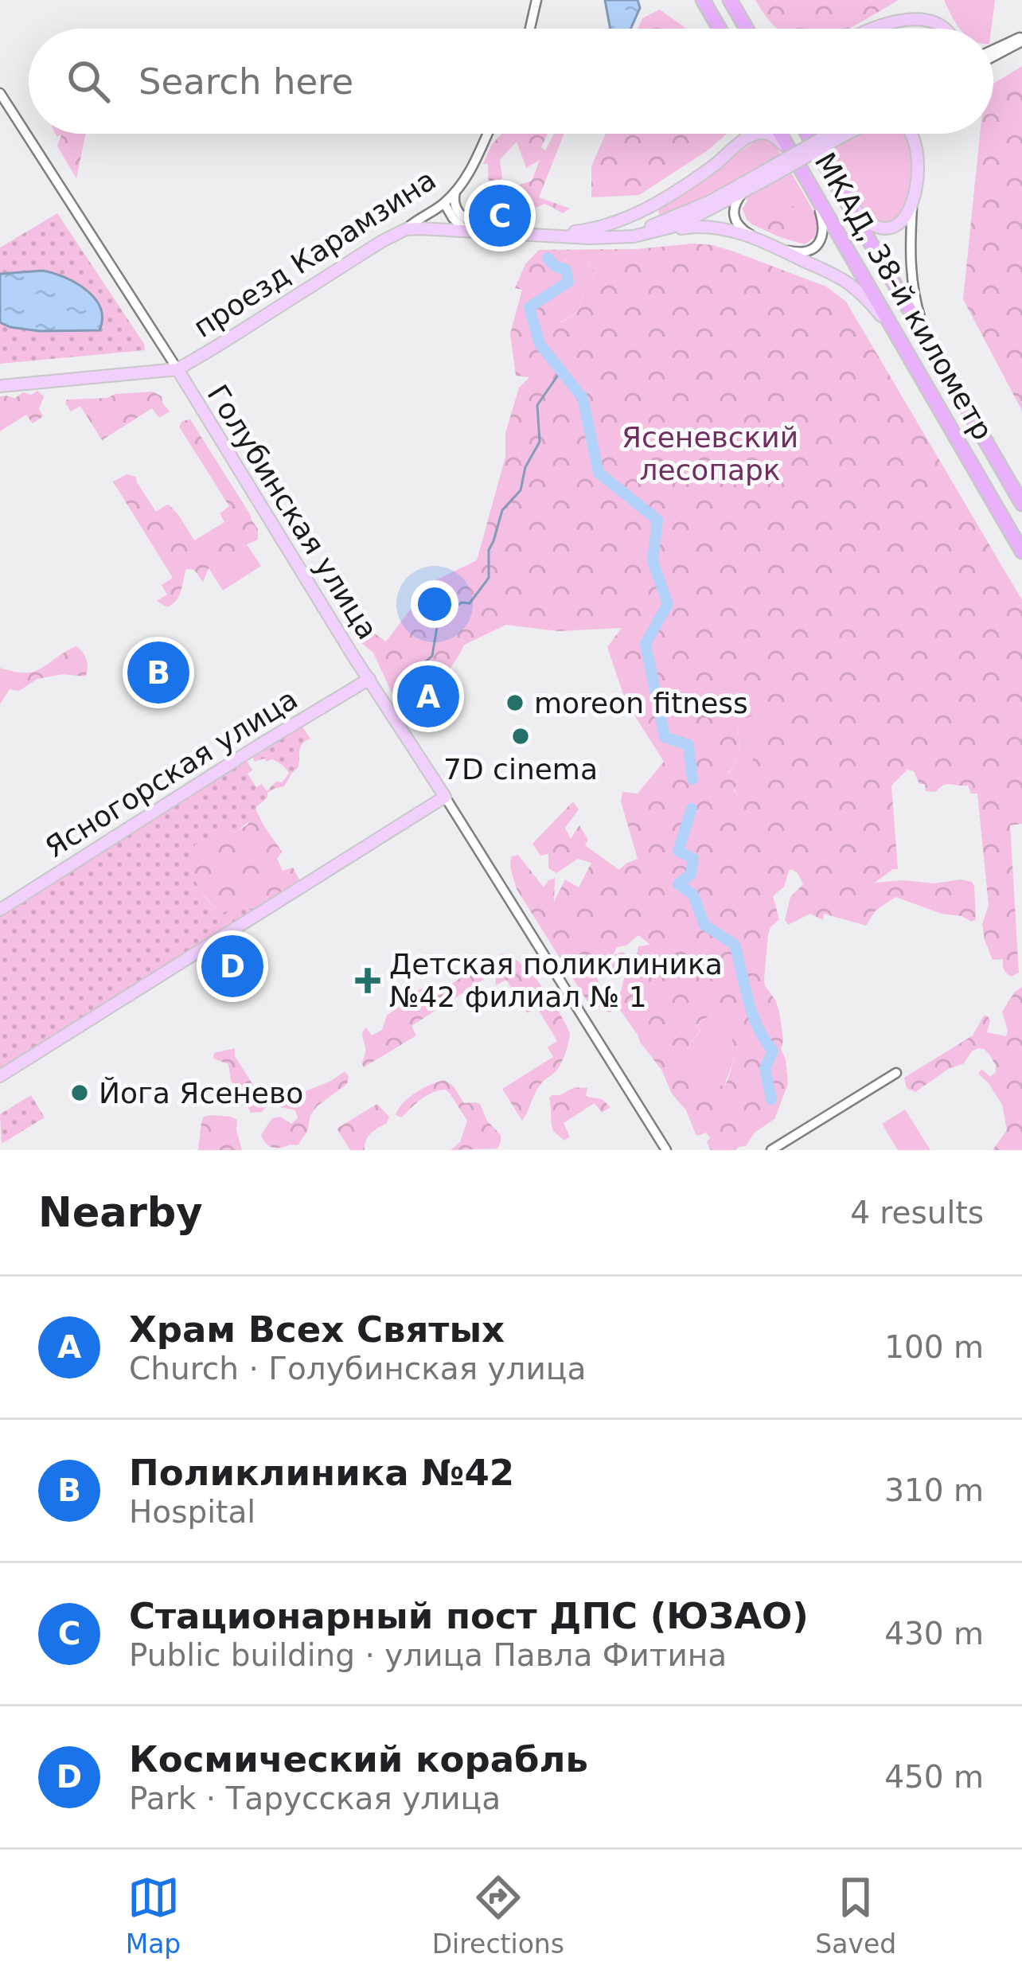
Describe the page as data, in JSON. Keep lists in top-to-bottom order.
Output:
{
  "streets": {
    "highway": ["МКАД, 38-й километр"],
    "main road": ["проезд Карамзина", "Голубинская улица", "Ясногорская улица"]
  },
  "crossings": [
    ["проезд Карамзина", "Голубинская улица"],
    ["Голубинская улица", "Ясногорская улица"]
  ],
  "parks": ["Ясеневский лесопарк"],
  "places": {
    "other": ["moreon fitness", "7D cinema", "Йога Ясенево"],
    "health": ["Детская поликлиника №42 филиал № 1"]
  },
  "page": {
    "search": "Search here",
    "pins": [
      "C",
      "B",
      "A",
      "D"
    ],
    "heading": ["Nearby", "4 results"],
    "list": [
      {
        "mark": "A",
        "name": "Храм Всех Святых",
        "note": "Church · Голубинская улица",
        "value": "100 m"
      },
      {
        "mark": "B",
        "name": "Поликлиника №42",
        "note": "Hospital",
        "value": "310 m"
      },
      {
        "mark": "C",
        "name": "Стационарный пост ДПС (ЮЗАО)",
        "note": "Public building · улица Павла Фитина",
        "value": "430 m"
      },
      {
        "mark": "D",
        "name": "Космический корабль",
        "note": "Park · Тарусская улица",
        "value": "450 m"
      }
    ],
    "nav": ["Map", "Directions", "Saved"]
  }
}
